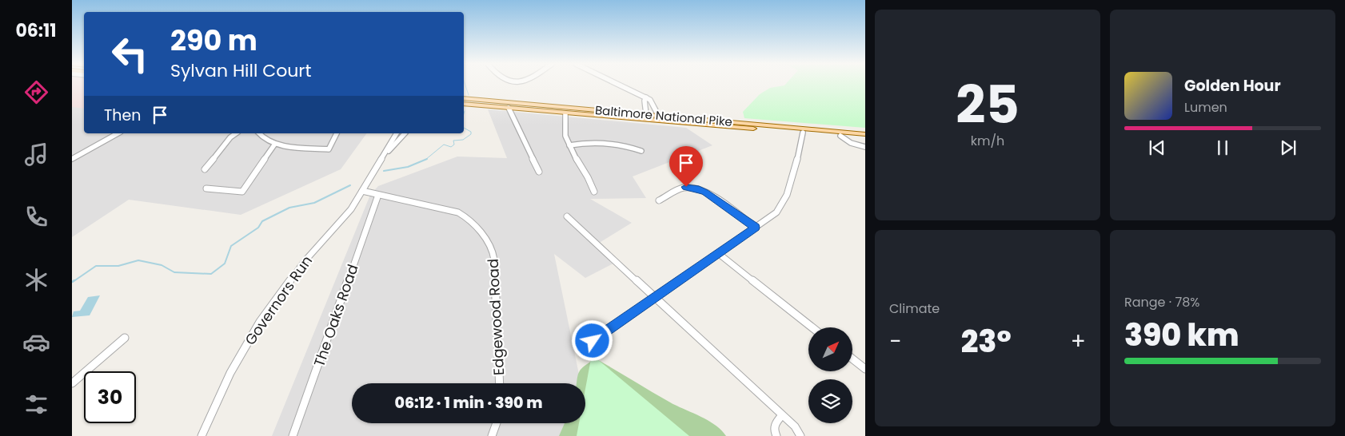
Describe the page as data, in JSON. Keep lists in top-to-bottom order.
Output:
{
  "streets": {
    "main road": ["Baltimore National Pike"],
    "street": ["Governors Run", "The Oaks Road", "Edgewood Road"]
  },
  "crossings": [
    ["Governors Run", "Edgewood Road"],
    ["The Oaks Road", "Edgewood Road"]
  ],
  "north": "top right",
  "page": {
    "tabs": "06:11",
    "tile": [
      ["25", "km/h"],
      "Climate",
      ["Range · 78%", "390 km"]
    ],
    "turn": ["290 m", "Sylvan Hill Court"],
    "song": ["Golden Hour", "Lumen"],
    "then": "Then",
    "heat": ["−", "23°", "+"],
    "limit": "30",
    "trip": "06:12 · 1 min · 390 m"
  }
}
